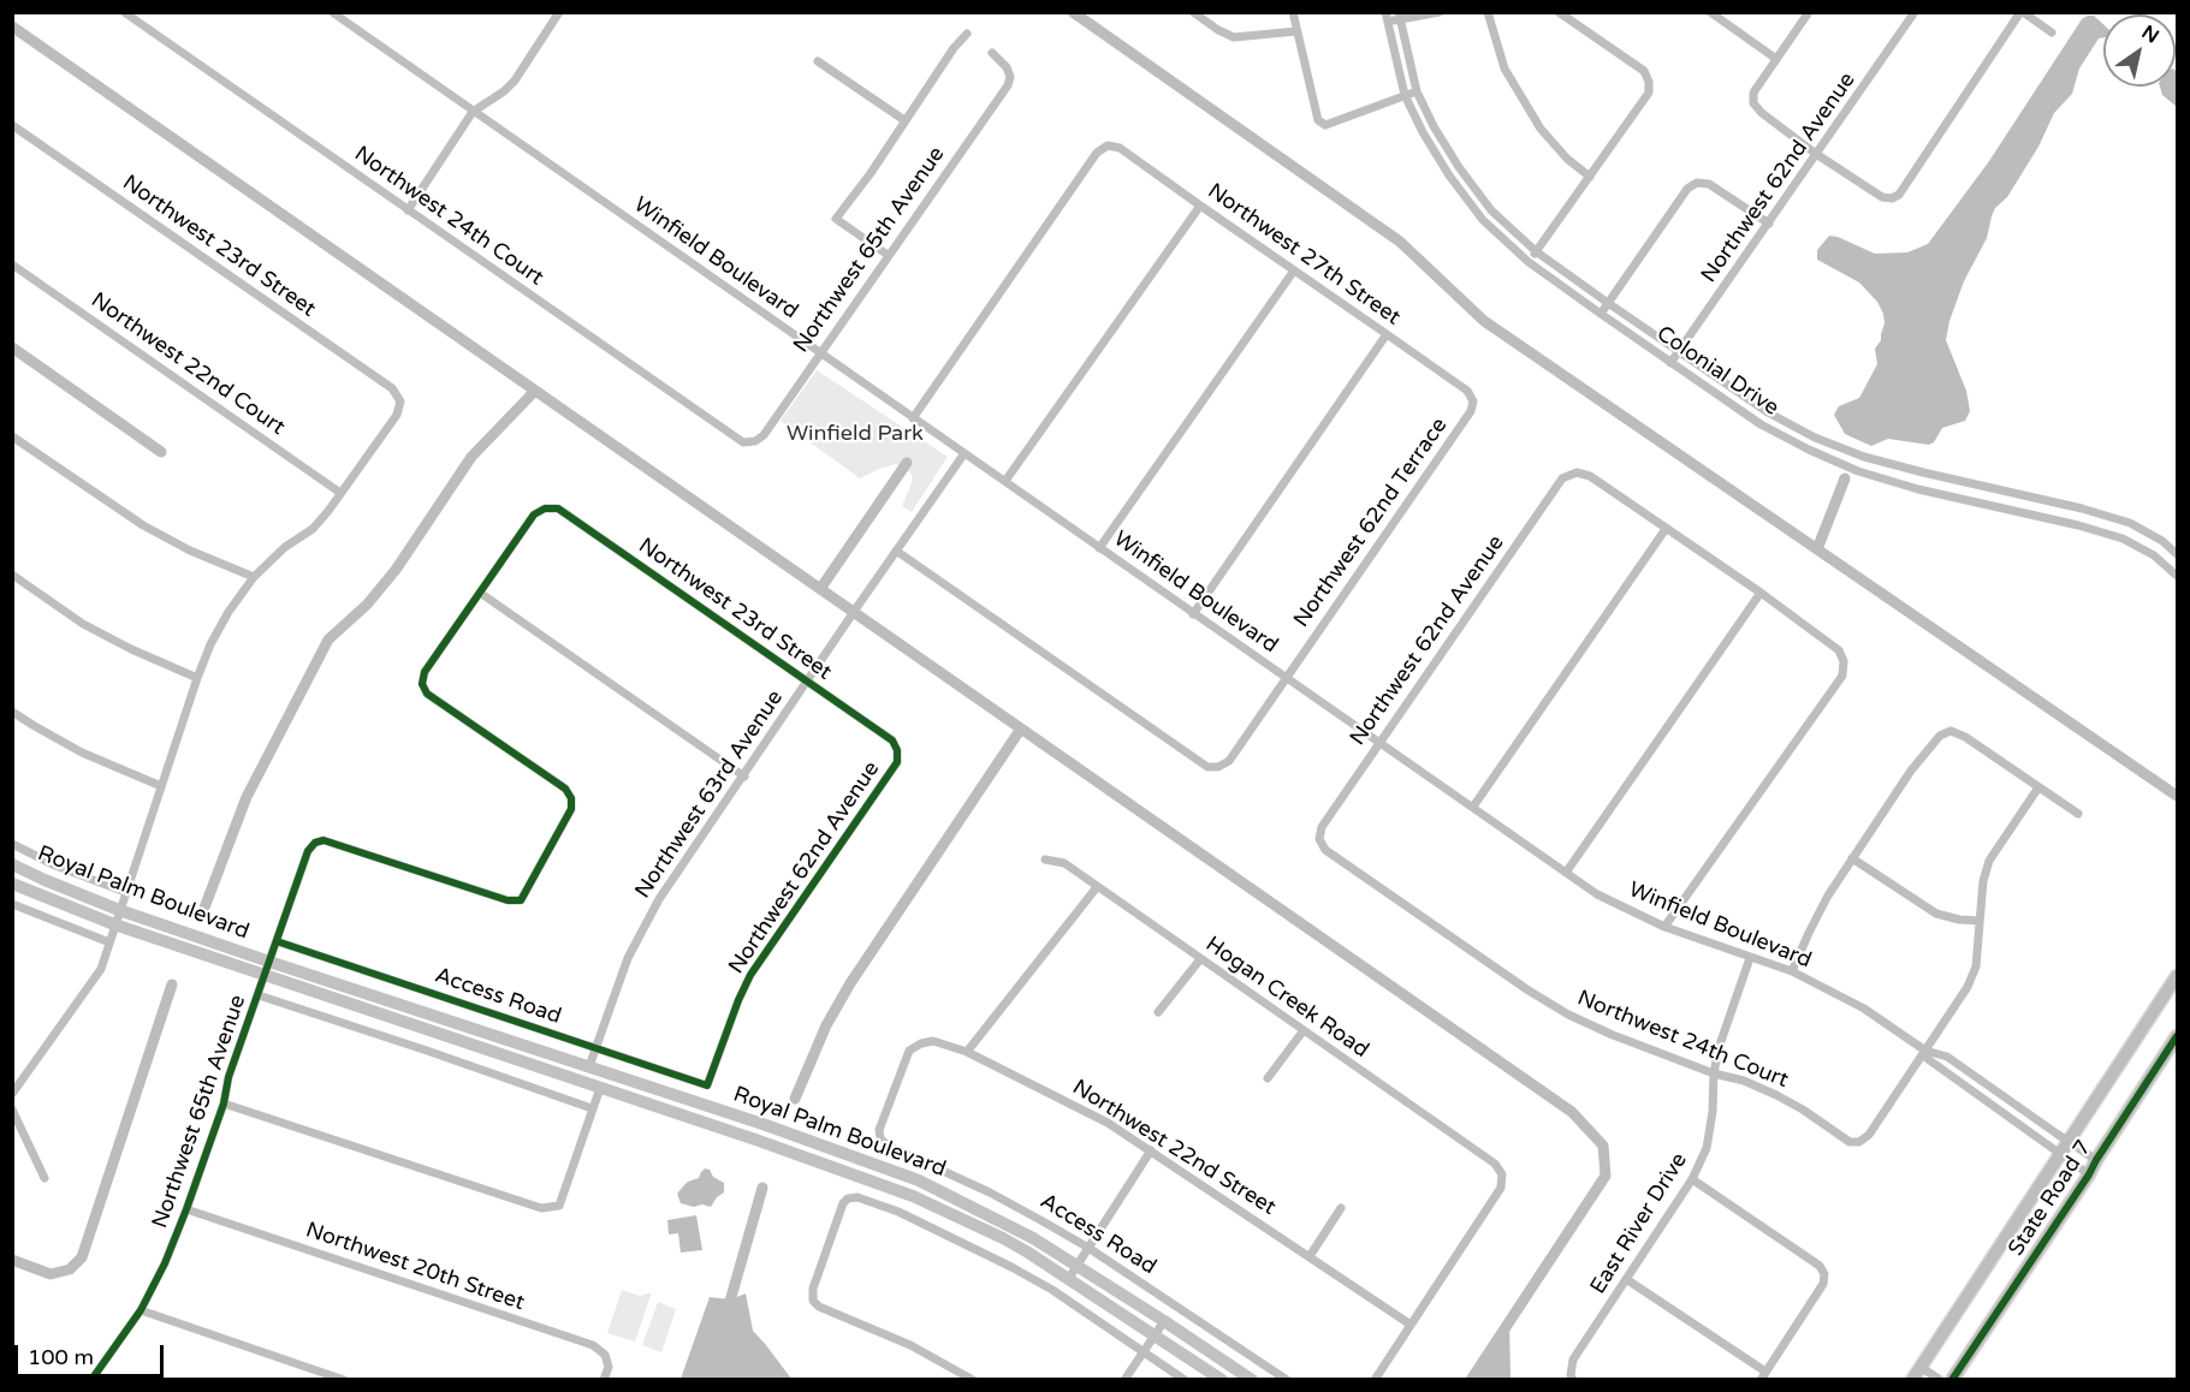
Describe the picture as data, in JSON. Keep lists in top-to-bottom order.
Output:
{
  "streets": {
    "main road": ["Royal Palm Boulevard", "State Road 7"],
    "street": [
      "Northwest 62nd Avenue",
      "Northwest 24th Court",
      "Northwest 23rd Street",
      "Northwest 65th Avenue",
      "Northwest 27th Street",
      "Winfield Boulevard",
      "Northwest 22nd Court",
      "Colonial Drive",
      "Northwest 62nd Terrace",
      "Northwest 63rd Avenue",
      "Access Road",
      "Hogan Creek Road",
      "Northwest 22nd Street",
      "East River Drive",
      "Northwest 20th Street"
    ]
  },
  "crossings": [
    ["Northwest 62nd Avenue", "Northwest 24th Court"],
    ["Northwest 62nd Avenue", "Northwest 23rd Street"],
    ["Northwest 62nd Avenue", "Winfield Boulevard"],
    ["Northwest 62nd Avenue", "Colonial Drive"],
    ["Northwest 62nd Avenue", "Access Road"],
    ["Northwest 24th Court", "Northwest 65th Avenue"],
    ["Northwest 24th Court", "Winfield Boulevard"],
    ["Northwest 24th Court", "East River Drive"],
    ["Northwest 23rd Street", "Northwest 65th Avenue"],
    ["Northwest 23rd Street", "Northwest 22nd Court"],
    ["Northwest 23rd Street", "Northwest 63rd Avenue"],
    ["Northwest 65th Avenue", "Winfield Boulevard"],
    ["Northwest 65th Avenue", "Royal Palm Boulevard"],
    ["Northwest 65th Avenue", "Access Road"],
    ["Northwest 65th Avenue", "Northwest 20th Street"],
    ["Northwest 27th Street", "Winfield Boulevard"],
    ["Northwest 27th Street", "Northwest 62nd Terrace"],
    ["Winfield Boulevard", "Northwest 62nd Terrace"],
    ["Winfield Boulevard", "Northwest 63rd Avenue"],
    ["Winfield Boulevard", "State Road 7"],
    ["Winfield Boulevard", "East River Drive"],
    ["Northwest 62nd Terrace", "Northwest 63rd Avenue"],
    ["Northwest 63rd Avenue", "Royal Palm Boulevard"],
    ["Northwest 63rd Avenue", "Access Road"],
    ["Access Road", "Northwest 22nd Street"],
    ["Hogan Creek Road", "Northwest 22nd Street"]
  ],
  "parks": ["Winfield Park"],
  "scale_bar": "100 m",
  "north": "top right"
}
